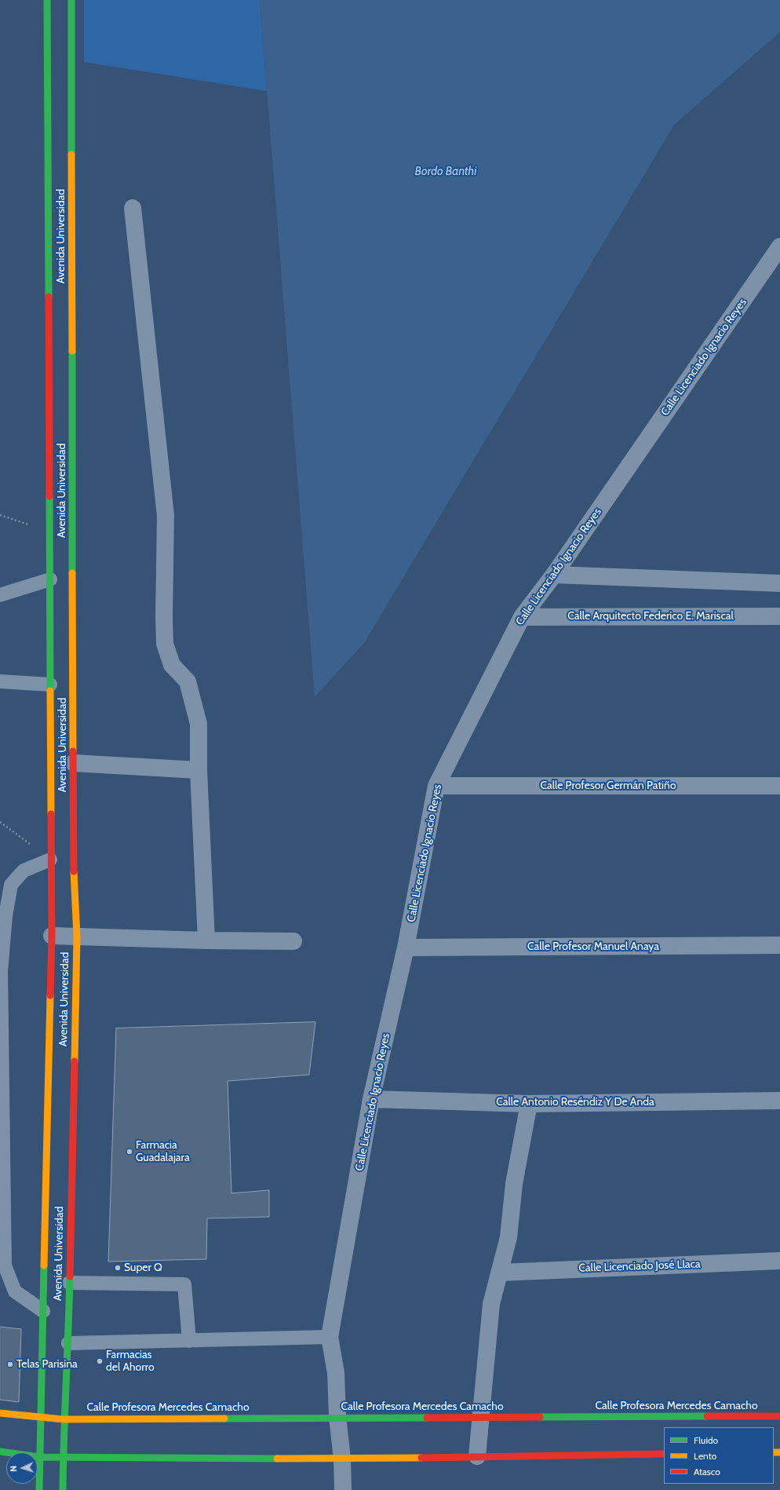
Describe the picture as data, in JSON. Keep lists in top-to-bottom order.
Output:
{
  "streets": {
    "main road": ["Avenida Universidad", "Calle Profesora Mercedes Camacho"],
    "street": [
      "Calle Licenciado Ignacio Reyes",
      "Calle Arquitecto Federico E. Mariscal",
      "Calle Profesor Germán Patiño",
      "Calle Profesor Manuel Anaya",
      "Calle Antonio Reséndiz Y De Anda",
      "Calle Licenciado José Llaca"
    ]
  },
  "crossings": [
    ["Avenida Universidad", "Calle Profesora Mercedes Camacho"],
    ["Calle Licenciado Ignacio Reyes", "Calle Arquitecto Federico E. Mariscal"],
    ["Calle Licenciado Ignacio Reyes", "Calle Profesor Germán Patiño"],
    ["Calle Licenciado Ignacio Reyes", "Calle Profesor Manuel Anaya"],
    ["Calle Licenciado Ignacio Reyes", "Calle Antonio Reséndiz Y De Anda"],
    ["Calle Licenciado Ignacio Reyes", "Calle Profesora Mercedes Camacho"]
  ],
  "water": ["Bordo Banthi"],
  "places": [
    "Farmacia Guadalajara",
    "Super Q",
    "Farmacias del Ahorro",
    "Telas Parisina"
  ],
  "legend": ["Fluido", "Lento", "Atasco"],
  "north": "left"
}
